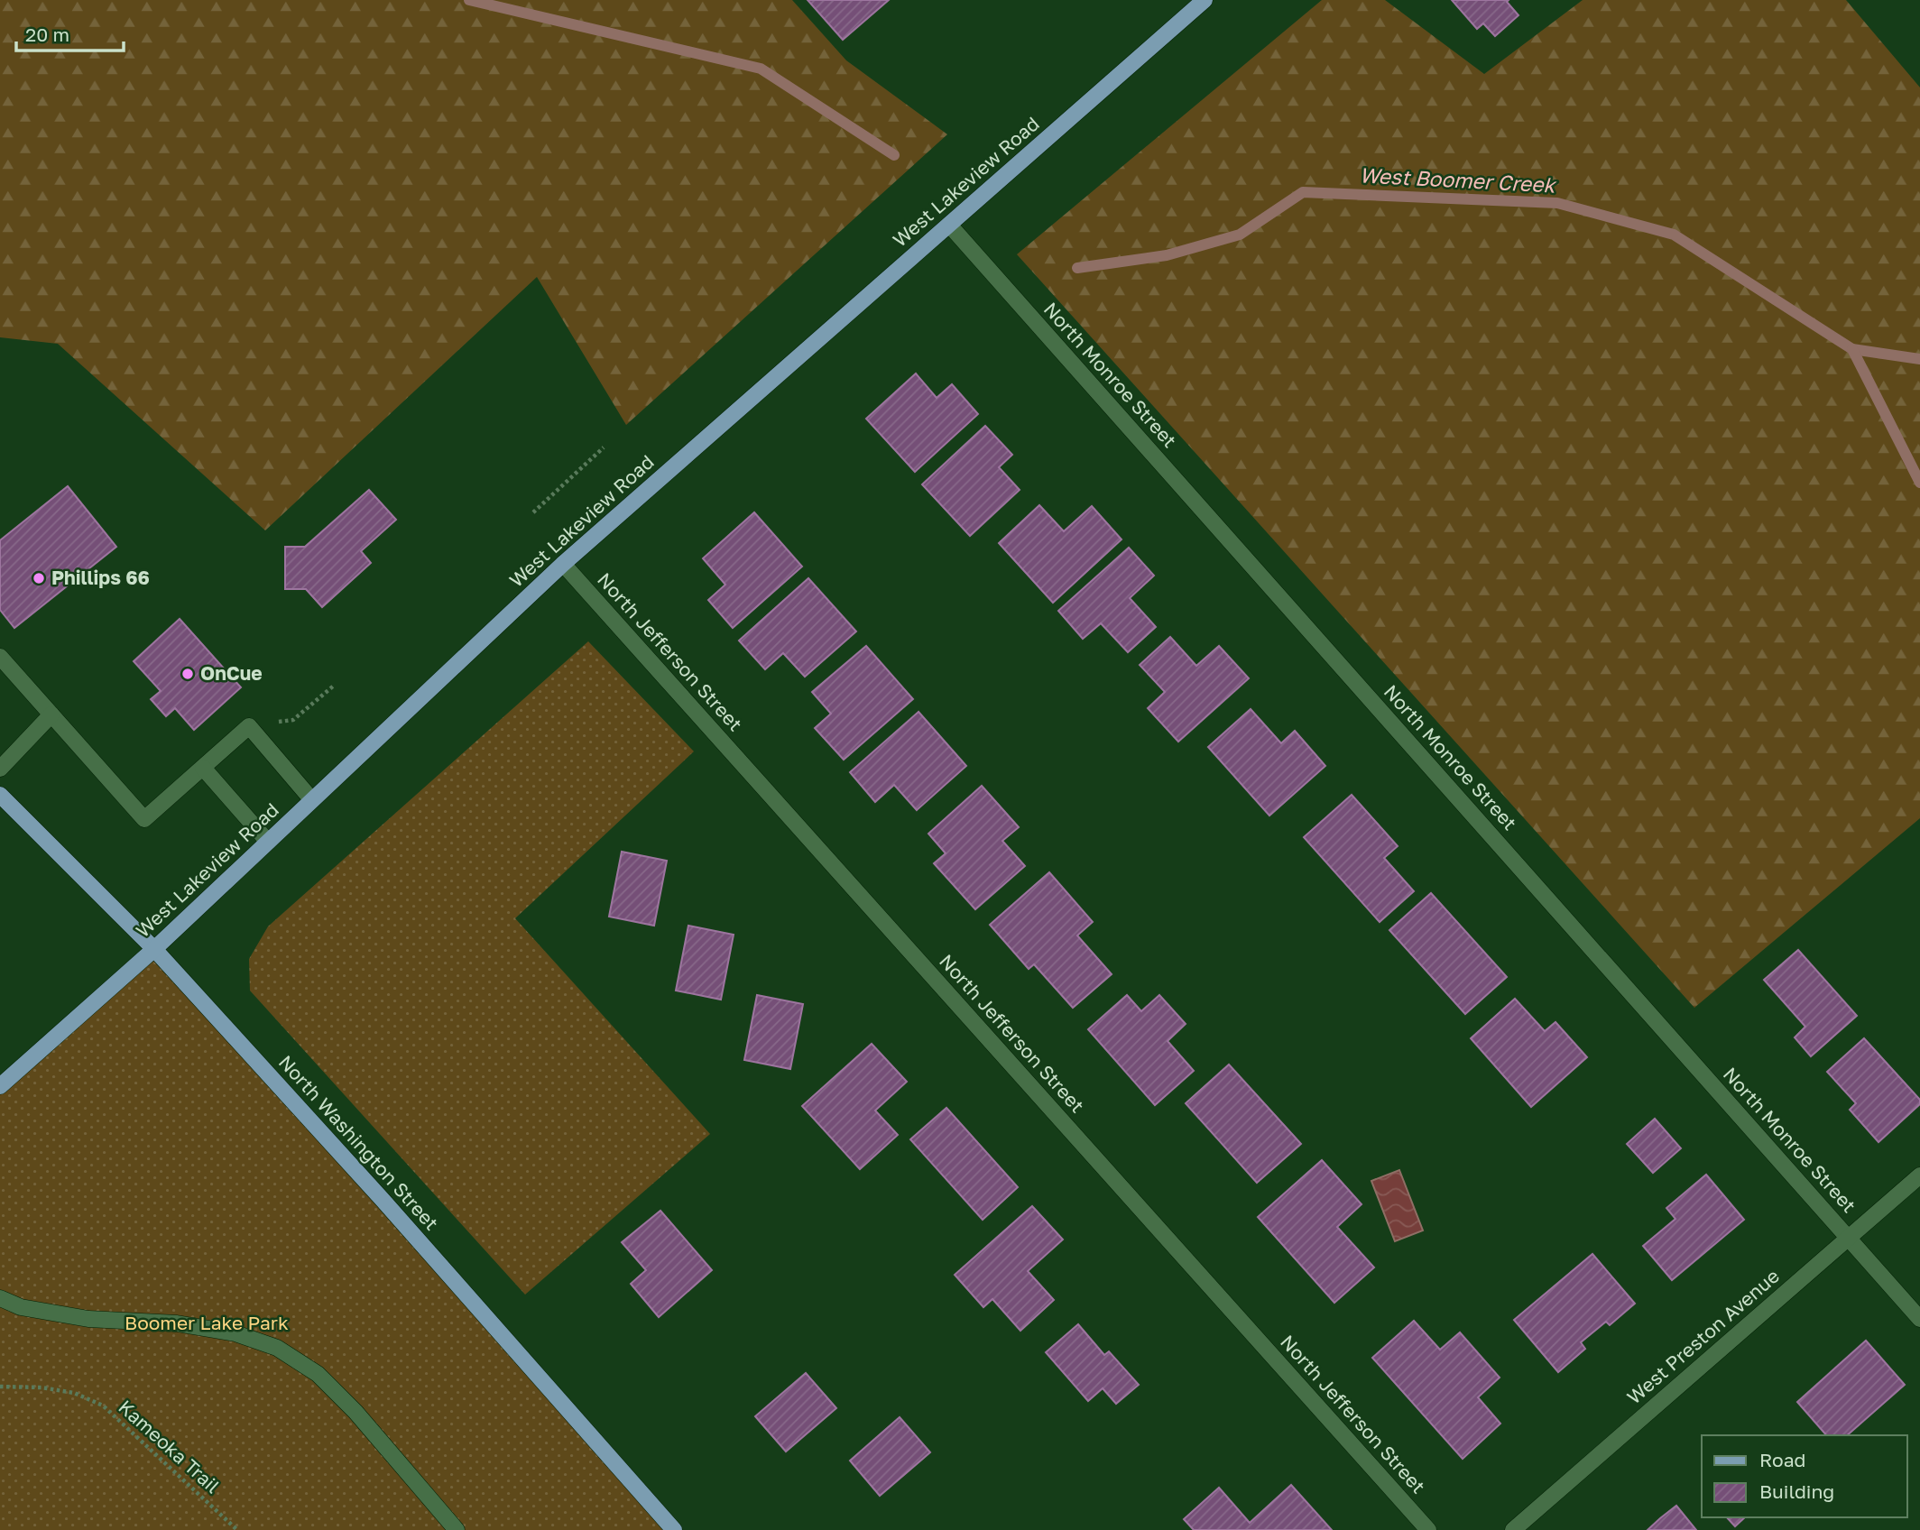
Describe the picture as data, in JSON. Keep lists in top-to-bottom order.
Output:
{
  "streets": {
    "main road": ["West Lakeview Road", "North Washington Street"],
    "street": ["North Monroe Street", "North Jefferson Street", "West Preston Avenue"],
    "path": ["Kameoka Trail"]
  },
  "crossings": [
    ["West Lakeview Road", "North Monroe Street"],
    ["West Lakeview Road", "North Jefferson Street"],
    ["West Lakeview Road", "North Washington Street"],
    ["North Monroe Street", "West Preston Avenue"]
  ],
  "water": ["West Boomer Creek"],
  "parks": ["Boomer Lake Park"],
  "places": ["Phillips 66", "OnCue"],
  "legend": ["Road", "Building"],
  "scale_bar": "20 m"
}
